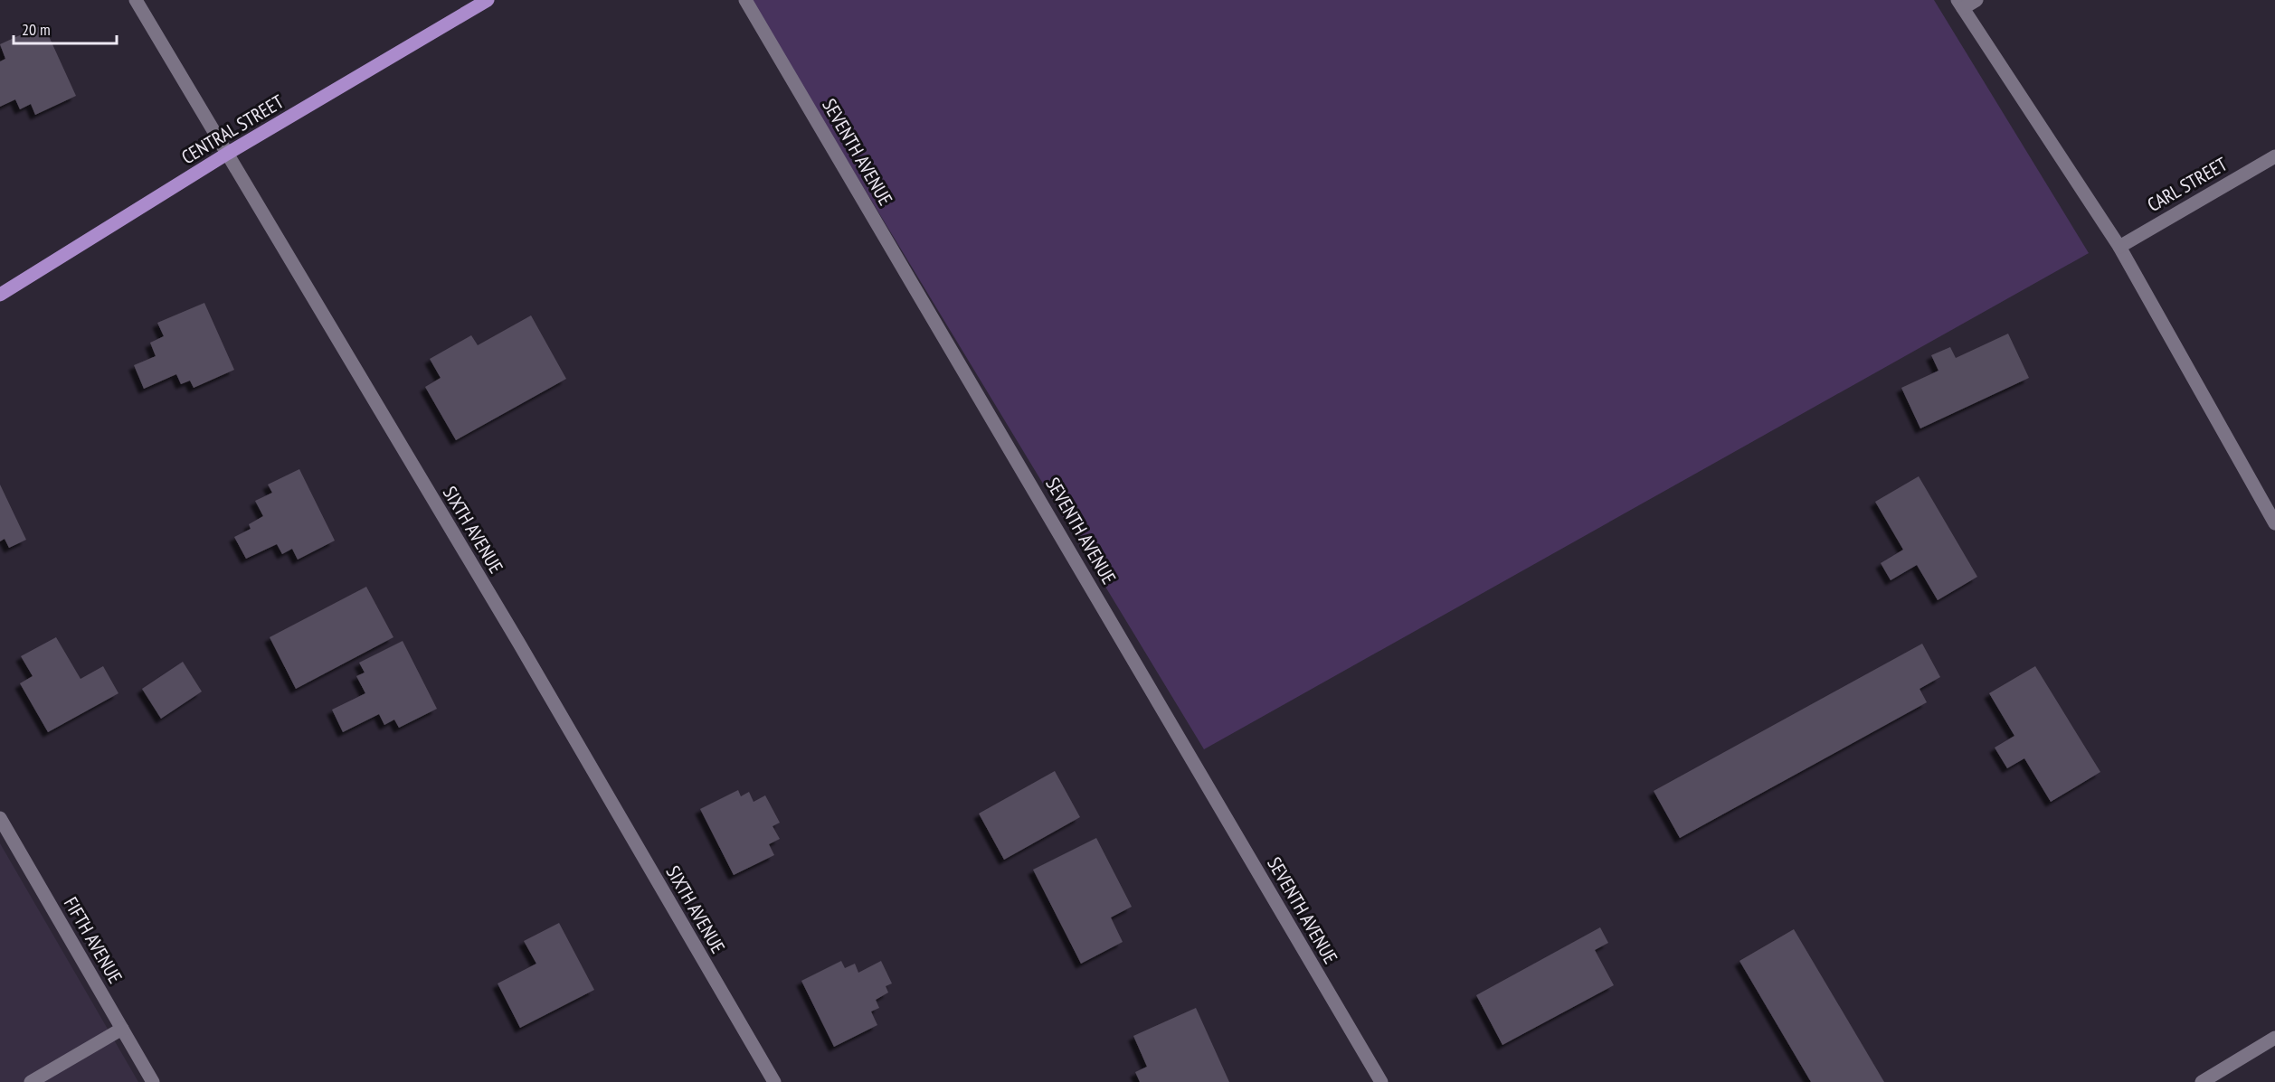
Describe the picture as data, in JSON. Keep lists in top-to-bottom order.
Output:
{
  "streets": {
    "main road": ["CENTRAL STREET"],
    "street": [
      "SEVENTH AVENUE",
      "CARL STREET",
      "SIXTH AVENUE",
      "FIFTH AVENUE"
    ]
  },
  "crossings": [
    ["CENTRAL STREET", "SIXTH AVENUE"]
  ],
  "scale_bar": "20 m"
}
